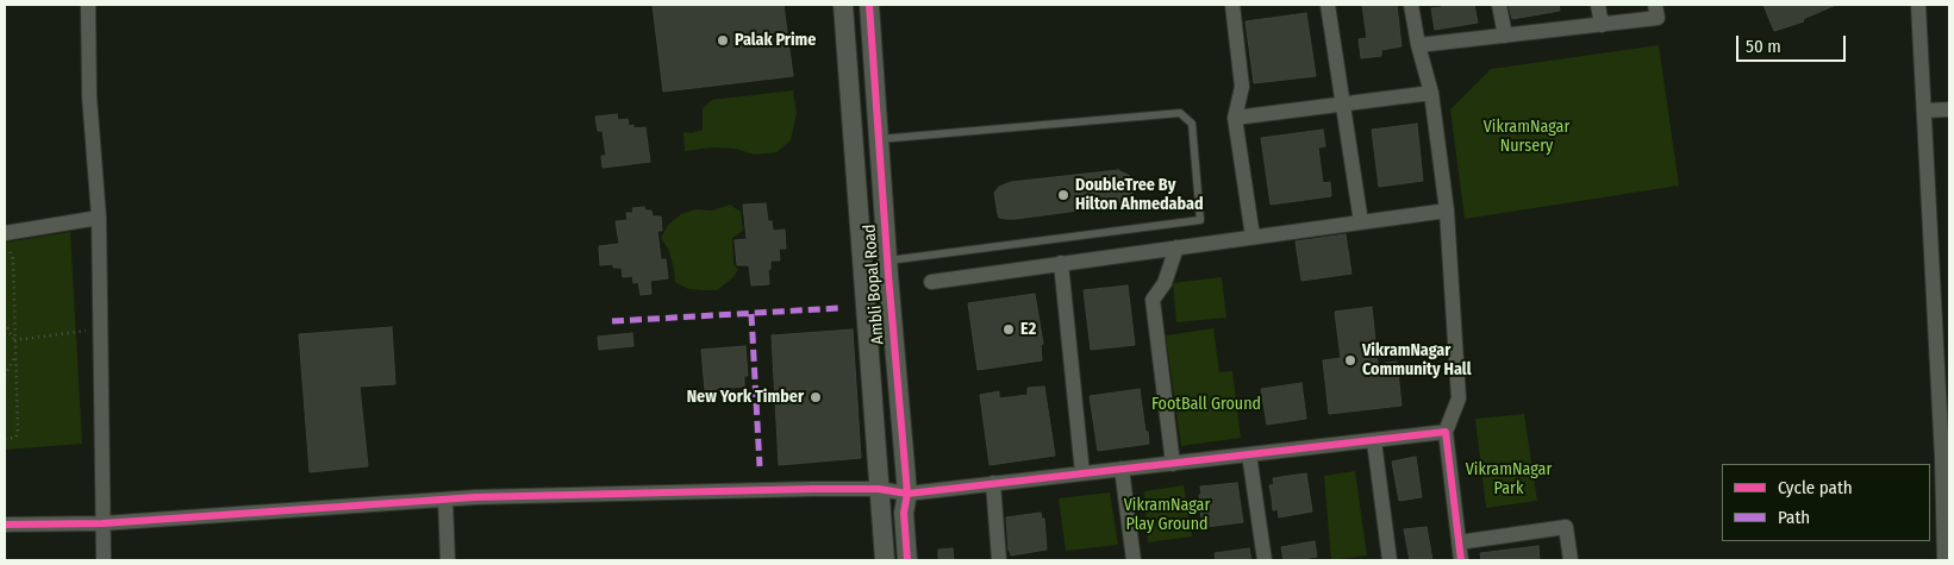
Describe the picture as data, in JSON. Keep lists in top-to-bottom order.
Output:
{
  "streets": {
    "street": ["Ambli Bopal Road"]
  },
  "parks": [
    "VikramNagar Nursery",
    "FootBall Ground",
    "VikramNagar Park",
    "VikramNagar Play Ground"
  ],
  "places": [
    "Palak Prime",
    "DoubleTree By Hilton Ahmedabad",
    "E2",
    "VikramNagar Community Hall",
    "New York Timber"
  ],
  "legend": ["Cycle path", "Path"],
  "scale_bar": "50 m"
}
